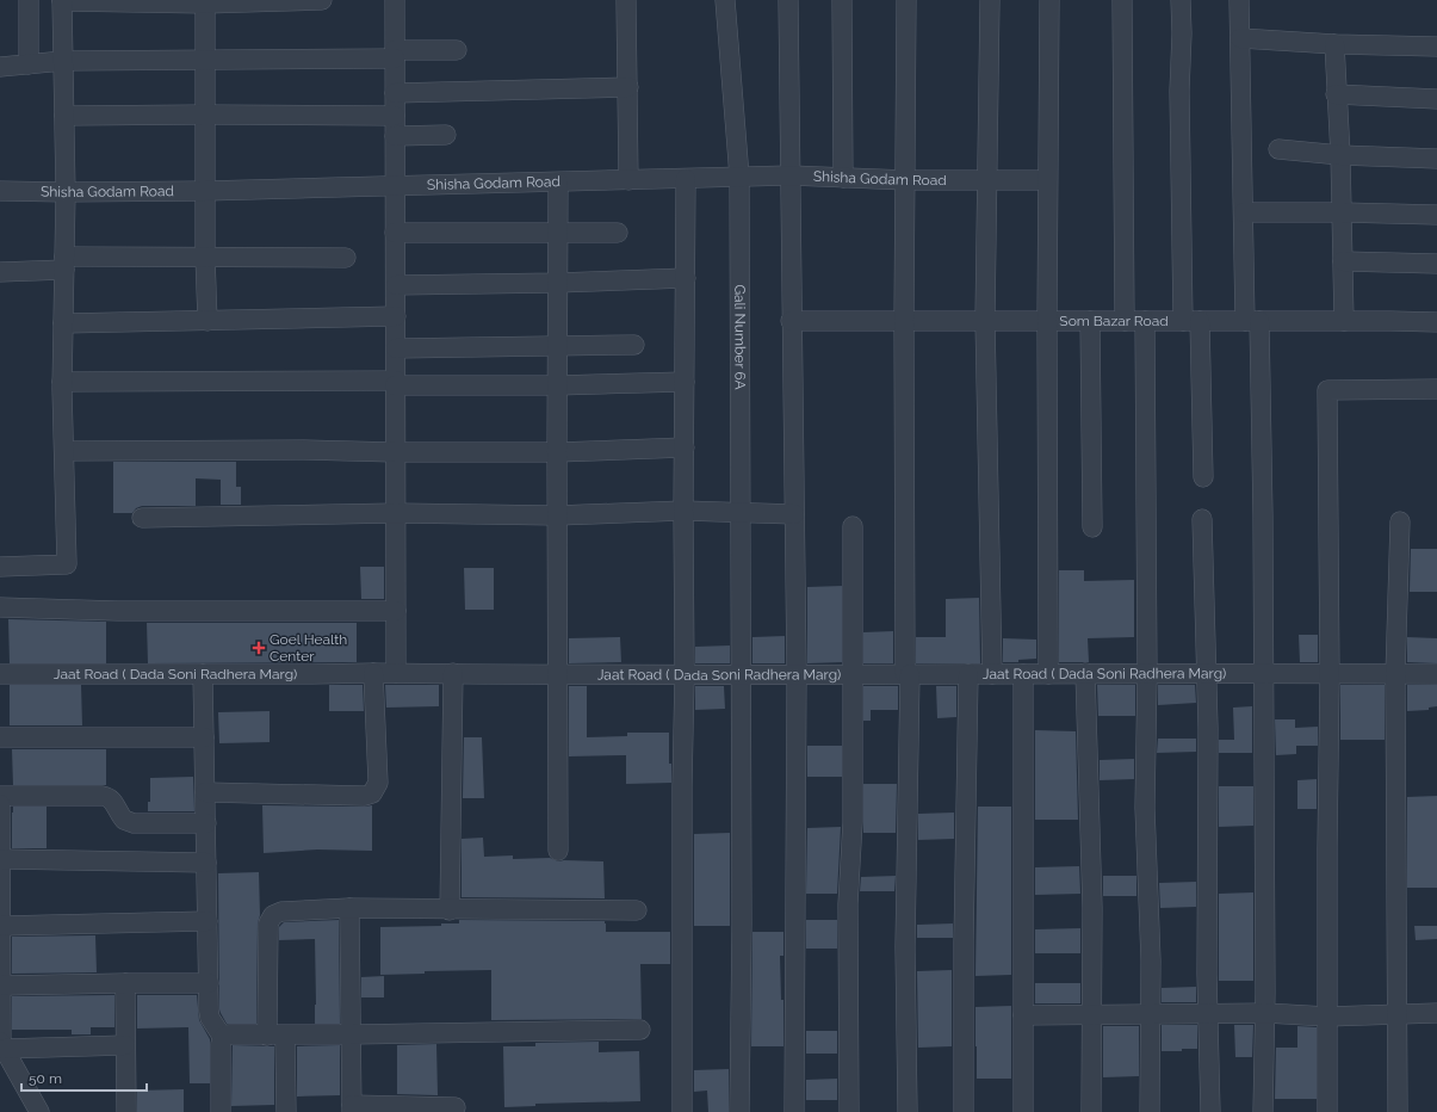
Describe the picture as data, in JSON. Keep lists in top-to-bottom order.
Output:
{
  "streets": {
    "street": [
      "Shisha Godam Road",
      "Som Bazar Road",
      "Gali Number 6A",
      "Jaat Road ( Dada Soni Radhera Marg)"
    ]
  },
  "crossings": [
    ["Shisha Godam Road", "Gali Number 6A"],
    ["Gali Number 6A", "Jaat Road ( Dada Soni Radhera Marg)"]
  ],
  "places": {
    "health": ["Goel Health Center"]
  },
  "scale_bar": "50 m"
}
